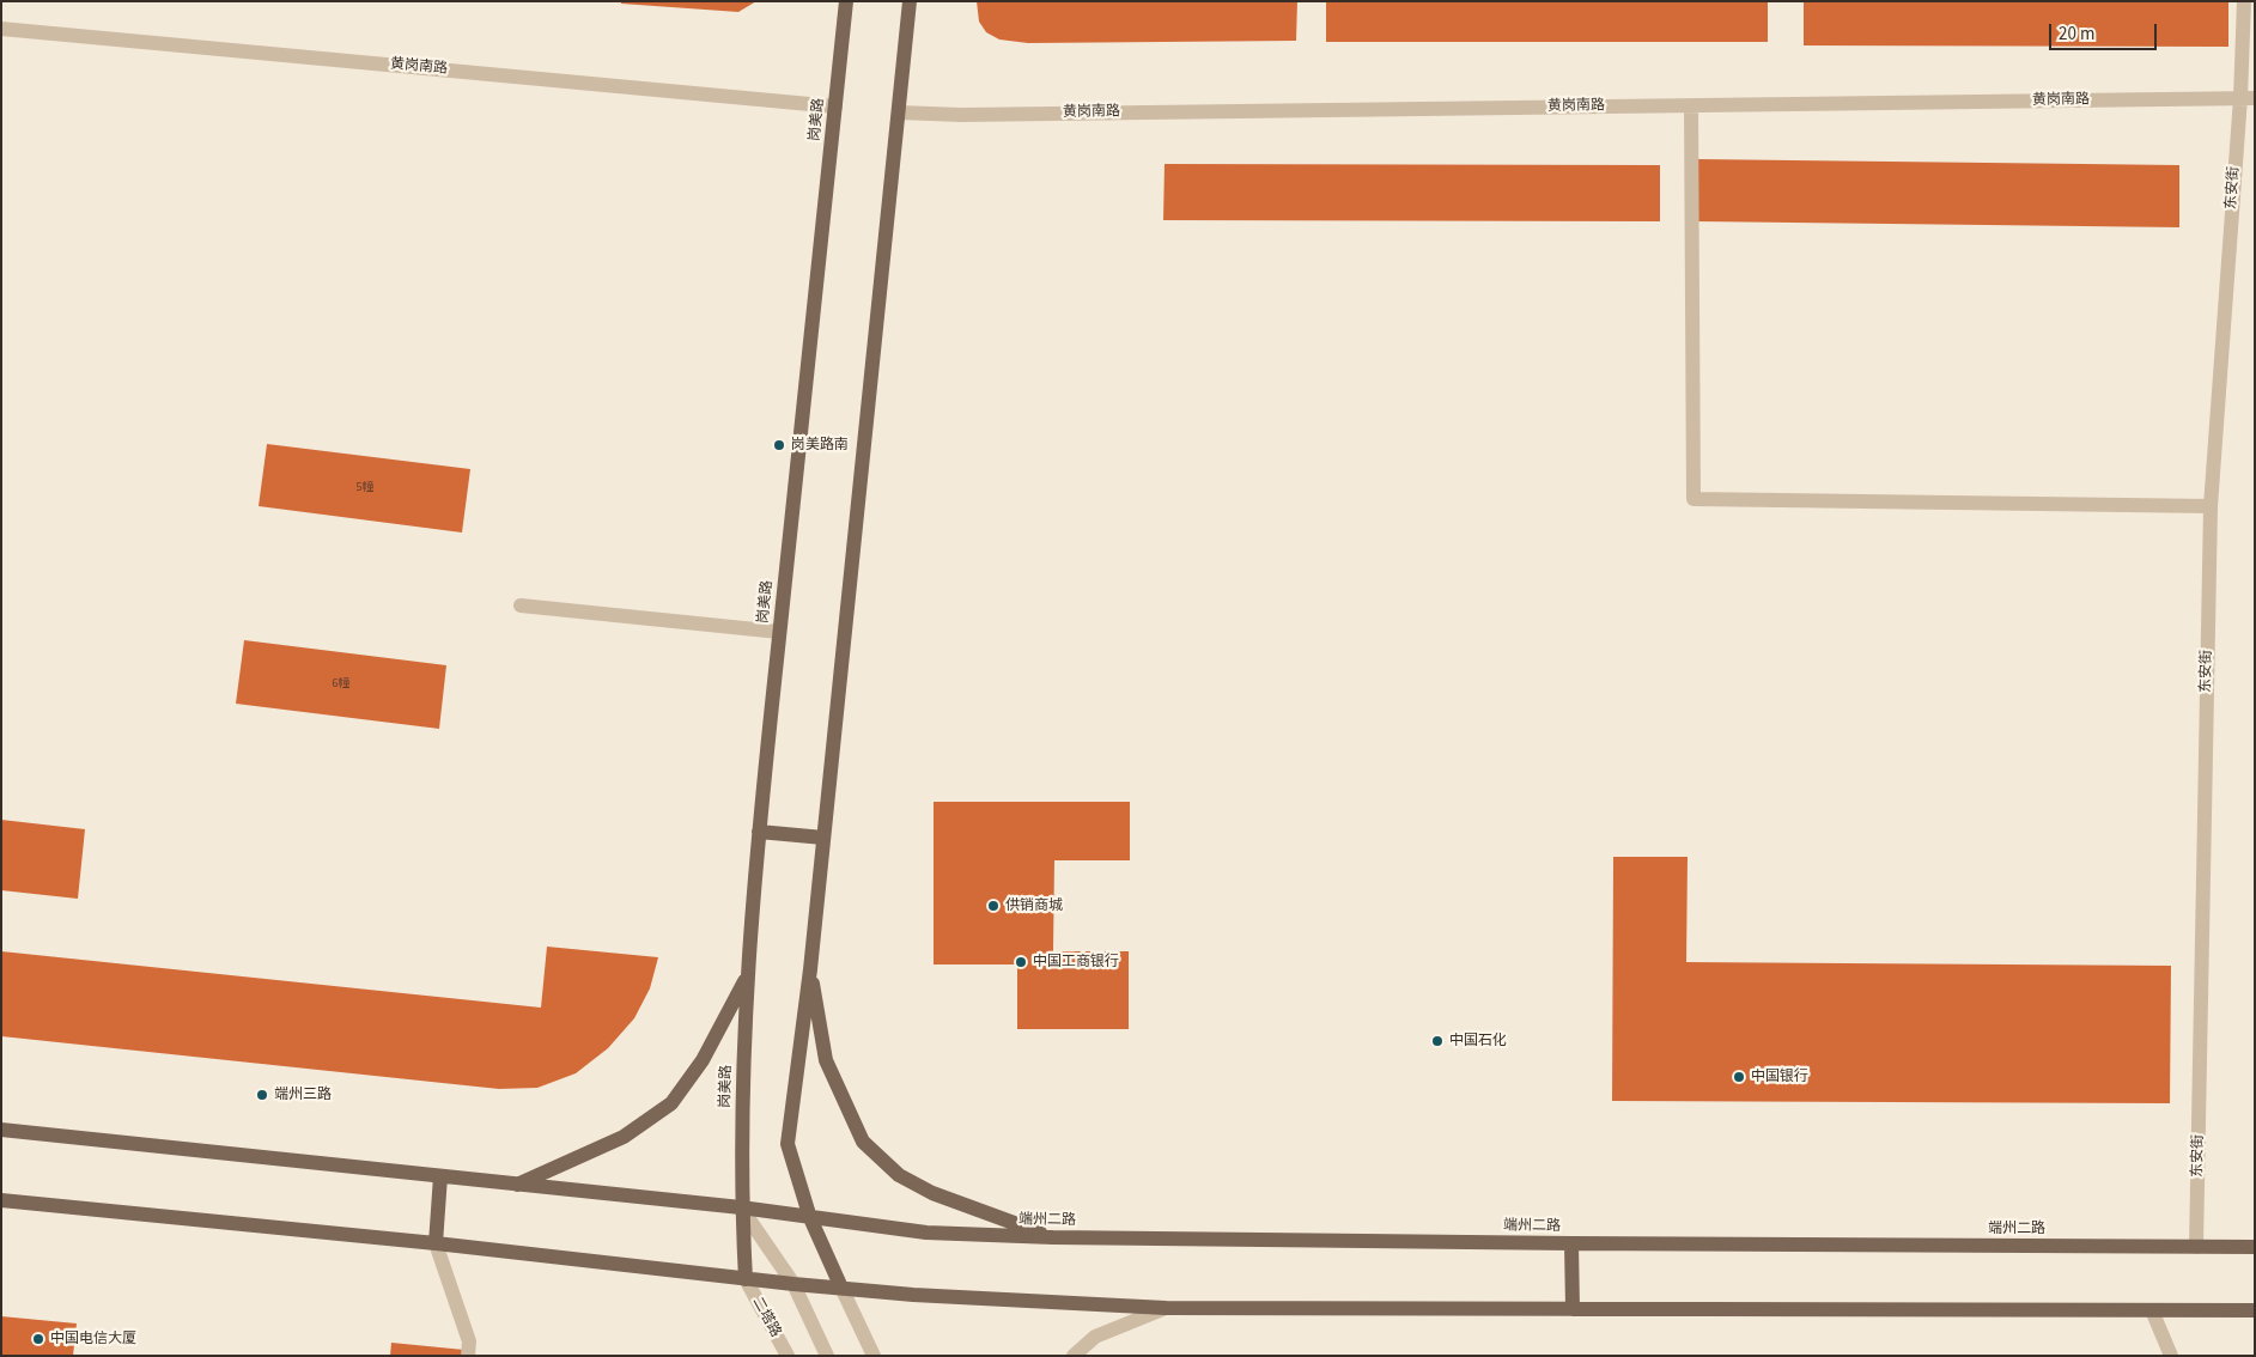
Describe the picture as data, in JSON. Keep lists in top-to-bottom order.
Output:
{
  "streets": {
    "main road": ["岗美路", "端州二路"],
    "street": ["黄岗南路", "东安街", "二塔路"]
  },
  "crossings": [
    ["黄岗南路", "岗美路"],
    ["黄岗南路", "东安街"],
    ["岗美路", "端州二路"],
    ["岗美路", "二塔路"],
    ["东安街", "端州二路"]
  ],
  "places": [
    "岗美路南",
    "供销商城",
    "中国工商银行",
    "中国石化",
    "中国银行",
    "端州三路",
    "中国电信大厦"
  ],
  "house_numbers": ["5幢", "6幢"],
  "scale_bar": "20 m"
}
